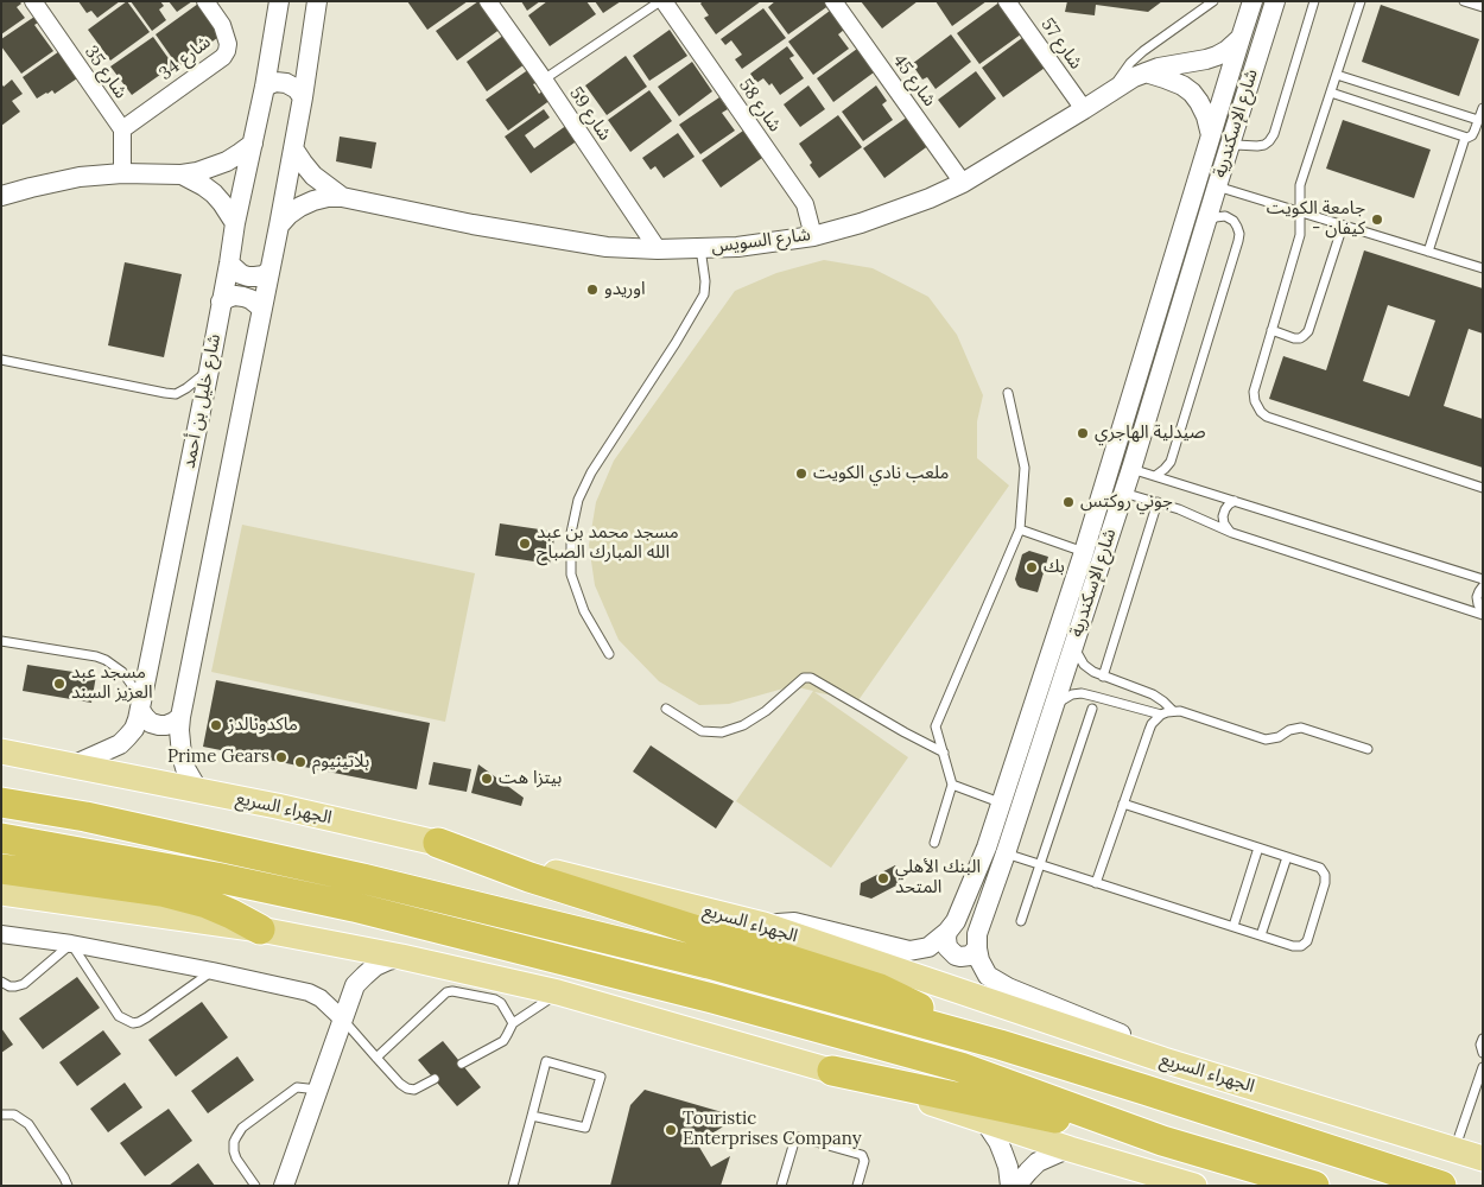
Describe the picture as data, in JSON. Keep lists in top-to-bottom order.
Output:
{
  "streets": {
    "highway": ["الجهراء السريع"],
    "street": [
      "شارع 57",
      "شارع 34",
      "شارع 35",
      "شارع 45",
      "شارع 58",
      "شارع 59",
      "شارع الإسكندرية",
      "شارع السويس",
      "شارع خليل بن أحمد"
    ]
  },
  "crossings": [
    ["شارع 57", "شارع السويس"],
    ["شارع 34", "شارع 35"],
    ["شارع 45", "شارع السويس"],
    ["شارع 58", "شارع السويس"],
    ["شارع 59", "شارع السويس"],
    ["شارع الإسكندرية", "شارع السويس"],
    ["شارع الإسكندرية", "الجهراء السريع"],
    ["شارع خليل بن أحمد", "الجهراء السريع"]
  ],
  "places": [
    "جامعة الكويت - كيفان",
    "اوريدو",
    "صيدلية الهاجري",
    "ملعب نادي الكويت",
    "جوني روكتس",
    "مسجد محمد بن عبد الله المبارك الصباح",
    "بك",
    "مسجد عبد العزيز السند",
    "ماكدونالدز",
    "Prime Gears",
    "بلاتينيوم",
    "بيتزا هت",
    "البنك الأهلي المتحد",
    "Touristic Enterprises Company"
  ]
}
